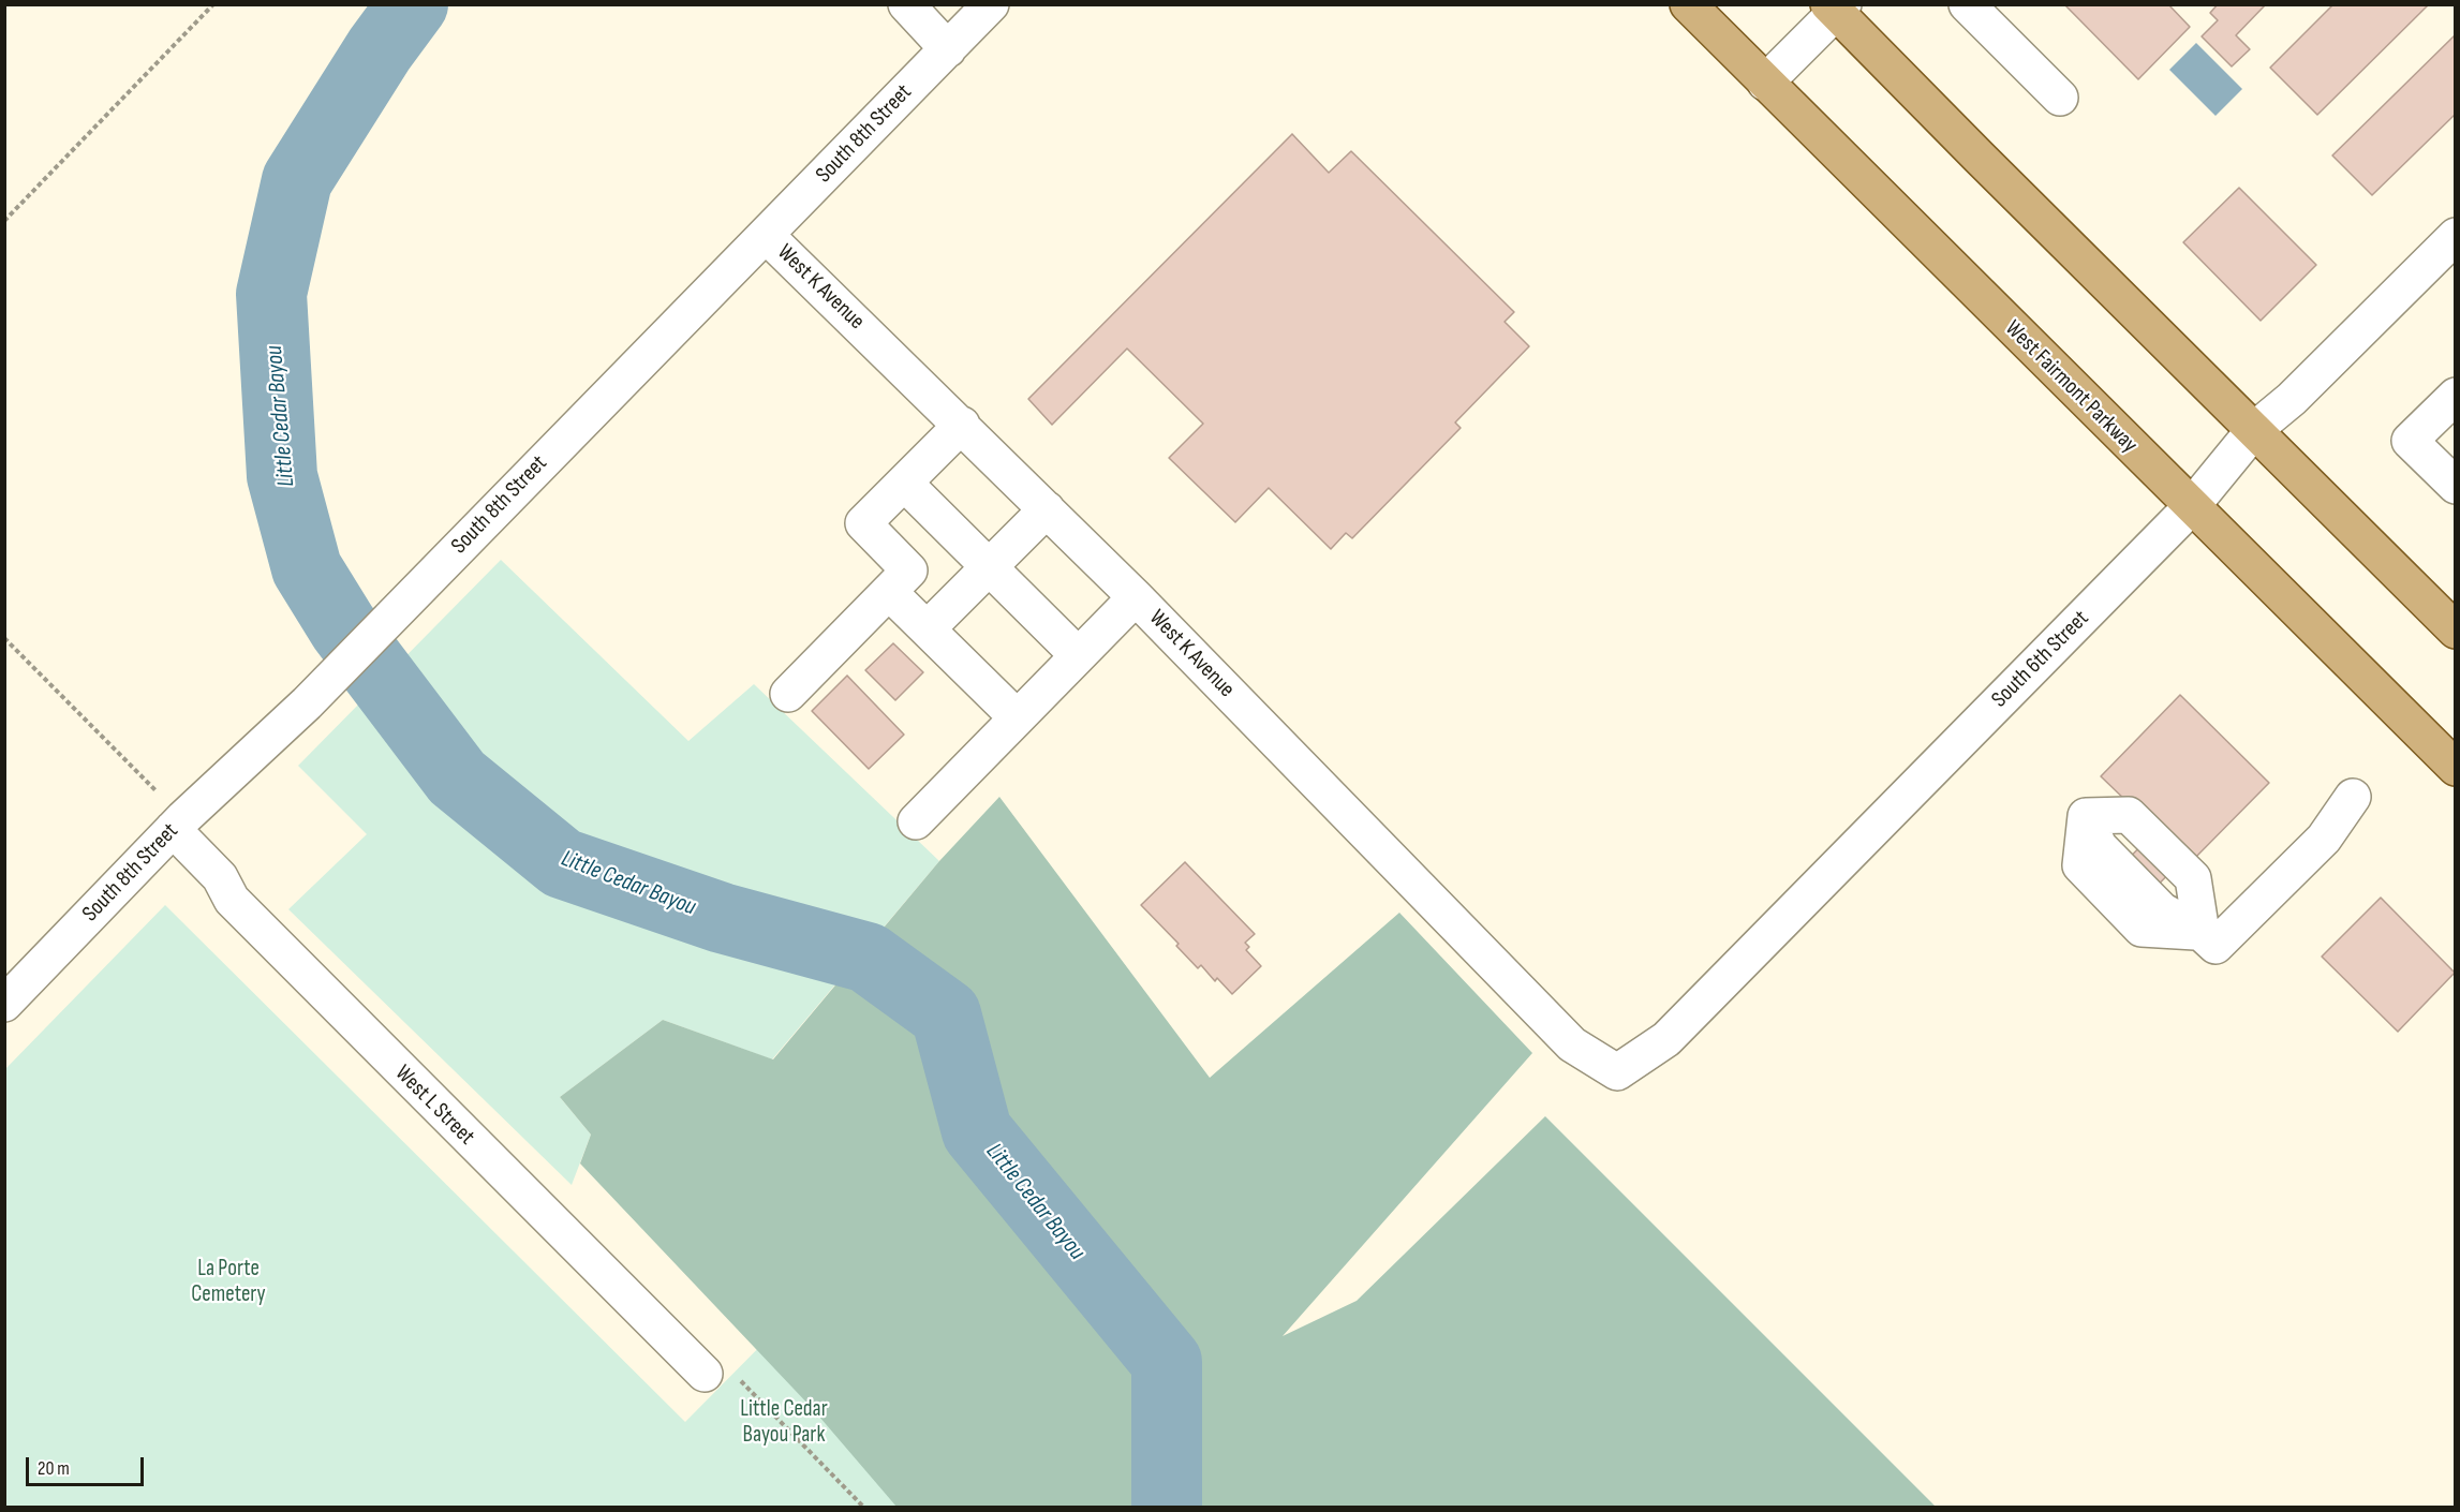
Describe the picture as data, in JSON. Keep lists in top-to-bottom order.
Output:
{
  "streets": {
    "main road": ["West Fairmont Parkway"],
    "street": [
      "South 8th Street",
      "West K Avenue",
      "South 6th Street",
      "West L Street"
    ]
  },
  "crossings": [
    ["South 8th Street", "West K Avenue"],
    ["South 8th Street", "West L Street"],
    ["West K Avenue", "South 6th Street"],
    ["West Fairmont Parkway", "South 6th Street"]
  ],
  "water": ["Little Cedar Bayou"],
  "parks": ["La Porte Cemetery", "Little Cedar Bayou Park"],
  "scale_bar": "20 m"
}
